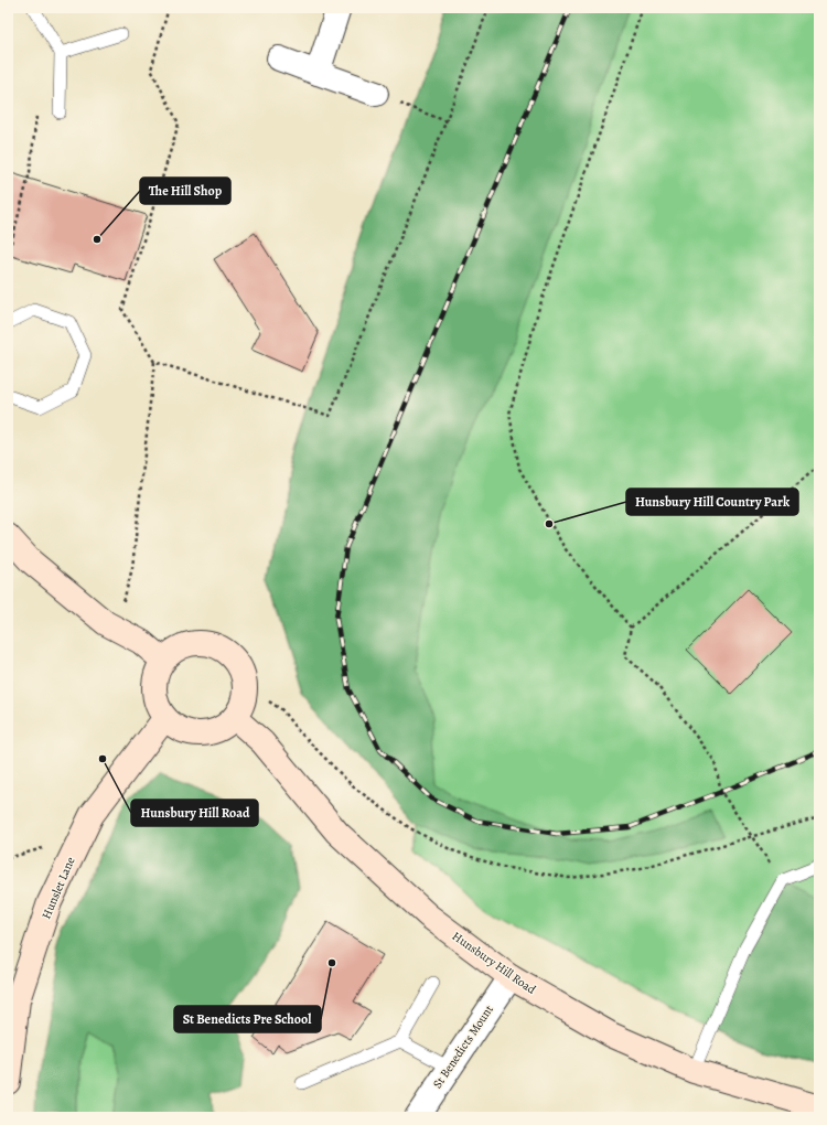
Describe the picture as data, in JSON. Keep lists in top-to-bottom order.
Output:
{
  "streets": {
    "street": ["Hunslet Lane", "Hunsbury Hill Road", "St Benedicts Mount"]
  },
  "crossings": [
    ["Hunslet Lane", "Hunsbury Hill Road"],
    ["Hunsbury Hill Road", "St Benedicts Mount"]
  ],
  "places": [
    "The Hill Shop",
    "Hunsbury Hill Country Park",
    "Hunsbury Hill Road",
    "St Benedicts Pre School"
  ]
}
